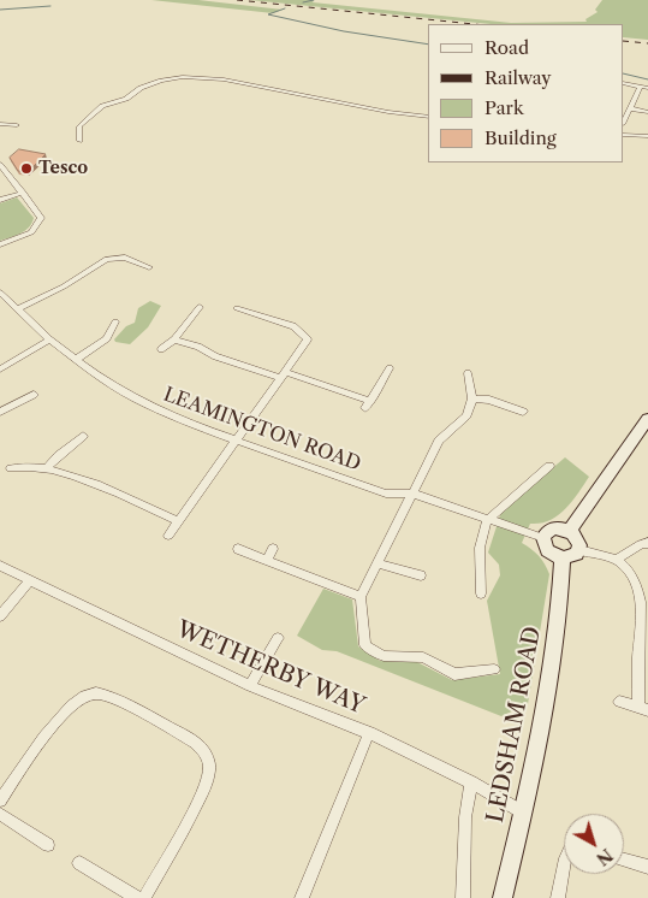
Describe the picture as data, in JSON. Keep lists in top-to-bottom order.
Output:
{
  "streets": {
    "main road": ["LEDSHAM ROAD"],
    "street": ["LEAMINGTON ROAD", "WETHERBY WAY"]
  },
  "crossings": [
    ["LEAMINGTON ROAD", "LEDSHAM ROAD"],
    ["WETHERBY WAY", "LEDSHAM ROAD"]
  ],
  "places": ["Tesco"],
  "legend": [
    "Road",
    "Railway",
    "Park",
    "Building"
  ],
  "north": "bottom right"
}
